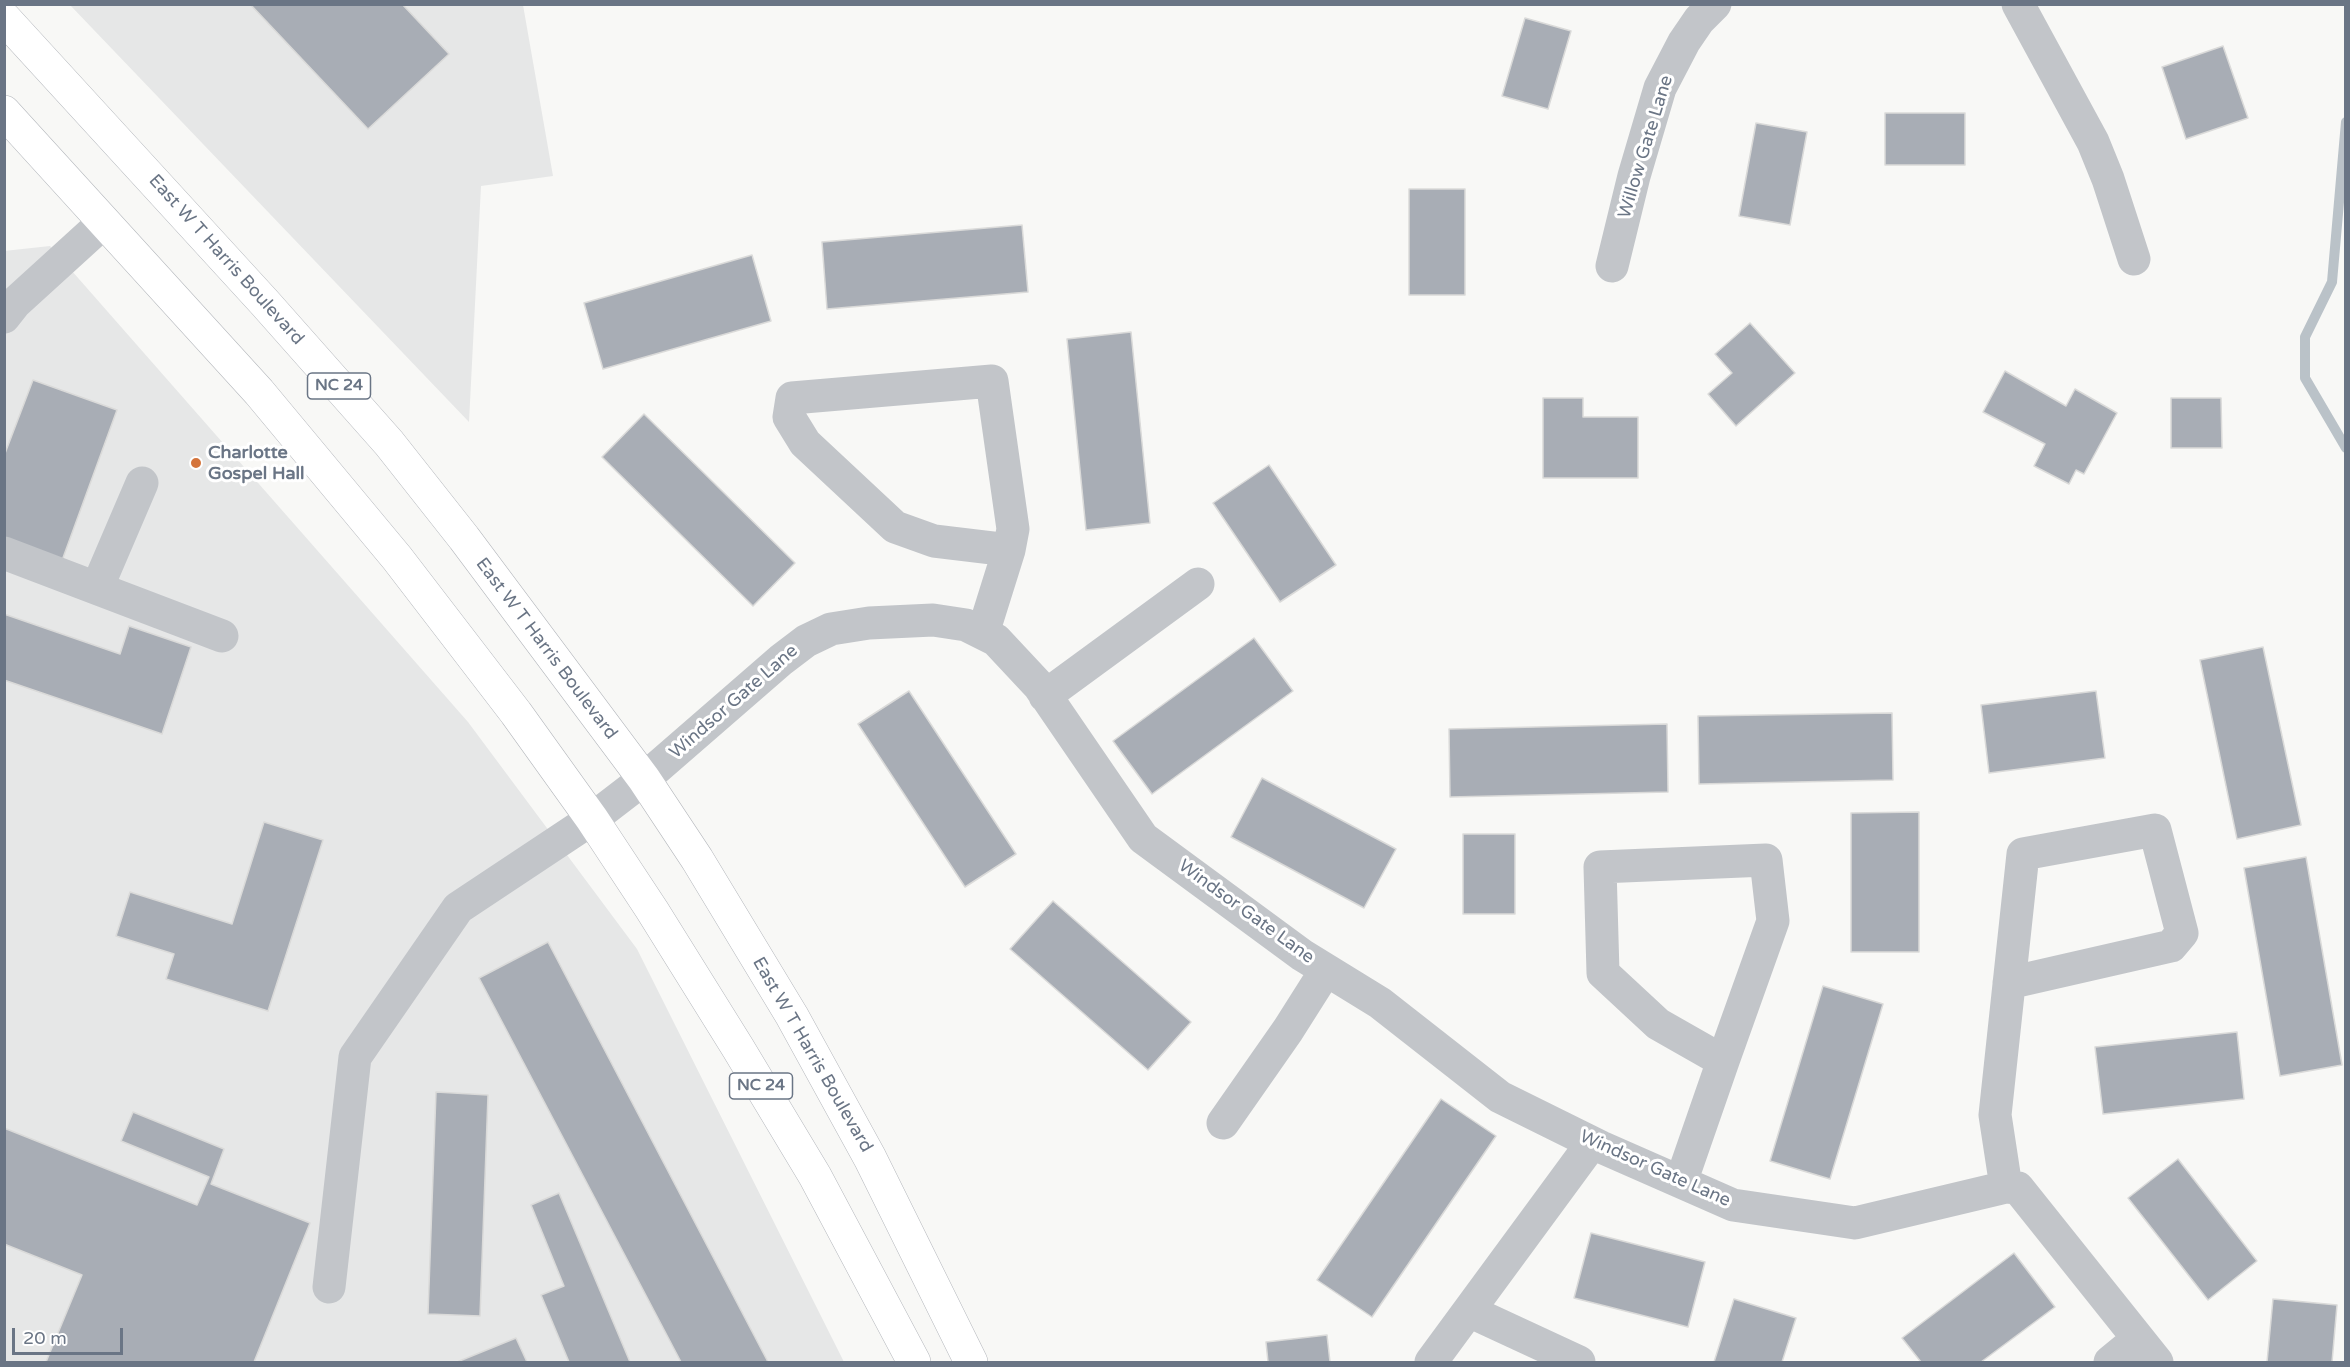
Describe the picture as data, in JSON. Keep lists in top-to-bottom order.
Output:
{
  "streets": {
    "main road": ["East W T Harris Boulevard", "NC 24"],
    "street": ["Willow Gate Lane", "Windsor Gate Lane"]
  },
  "crossings": [
    ["East W T Harris Boulevard", "Windsor Gate Lane"],
    ["NC 24", "Windsor Gate Lane"]
  ],
  "places": ["Charlotte Gospel Hall"],
  "scale_bar": "20 m"
}
